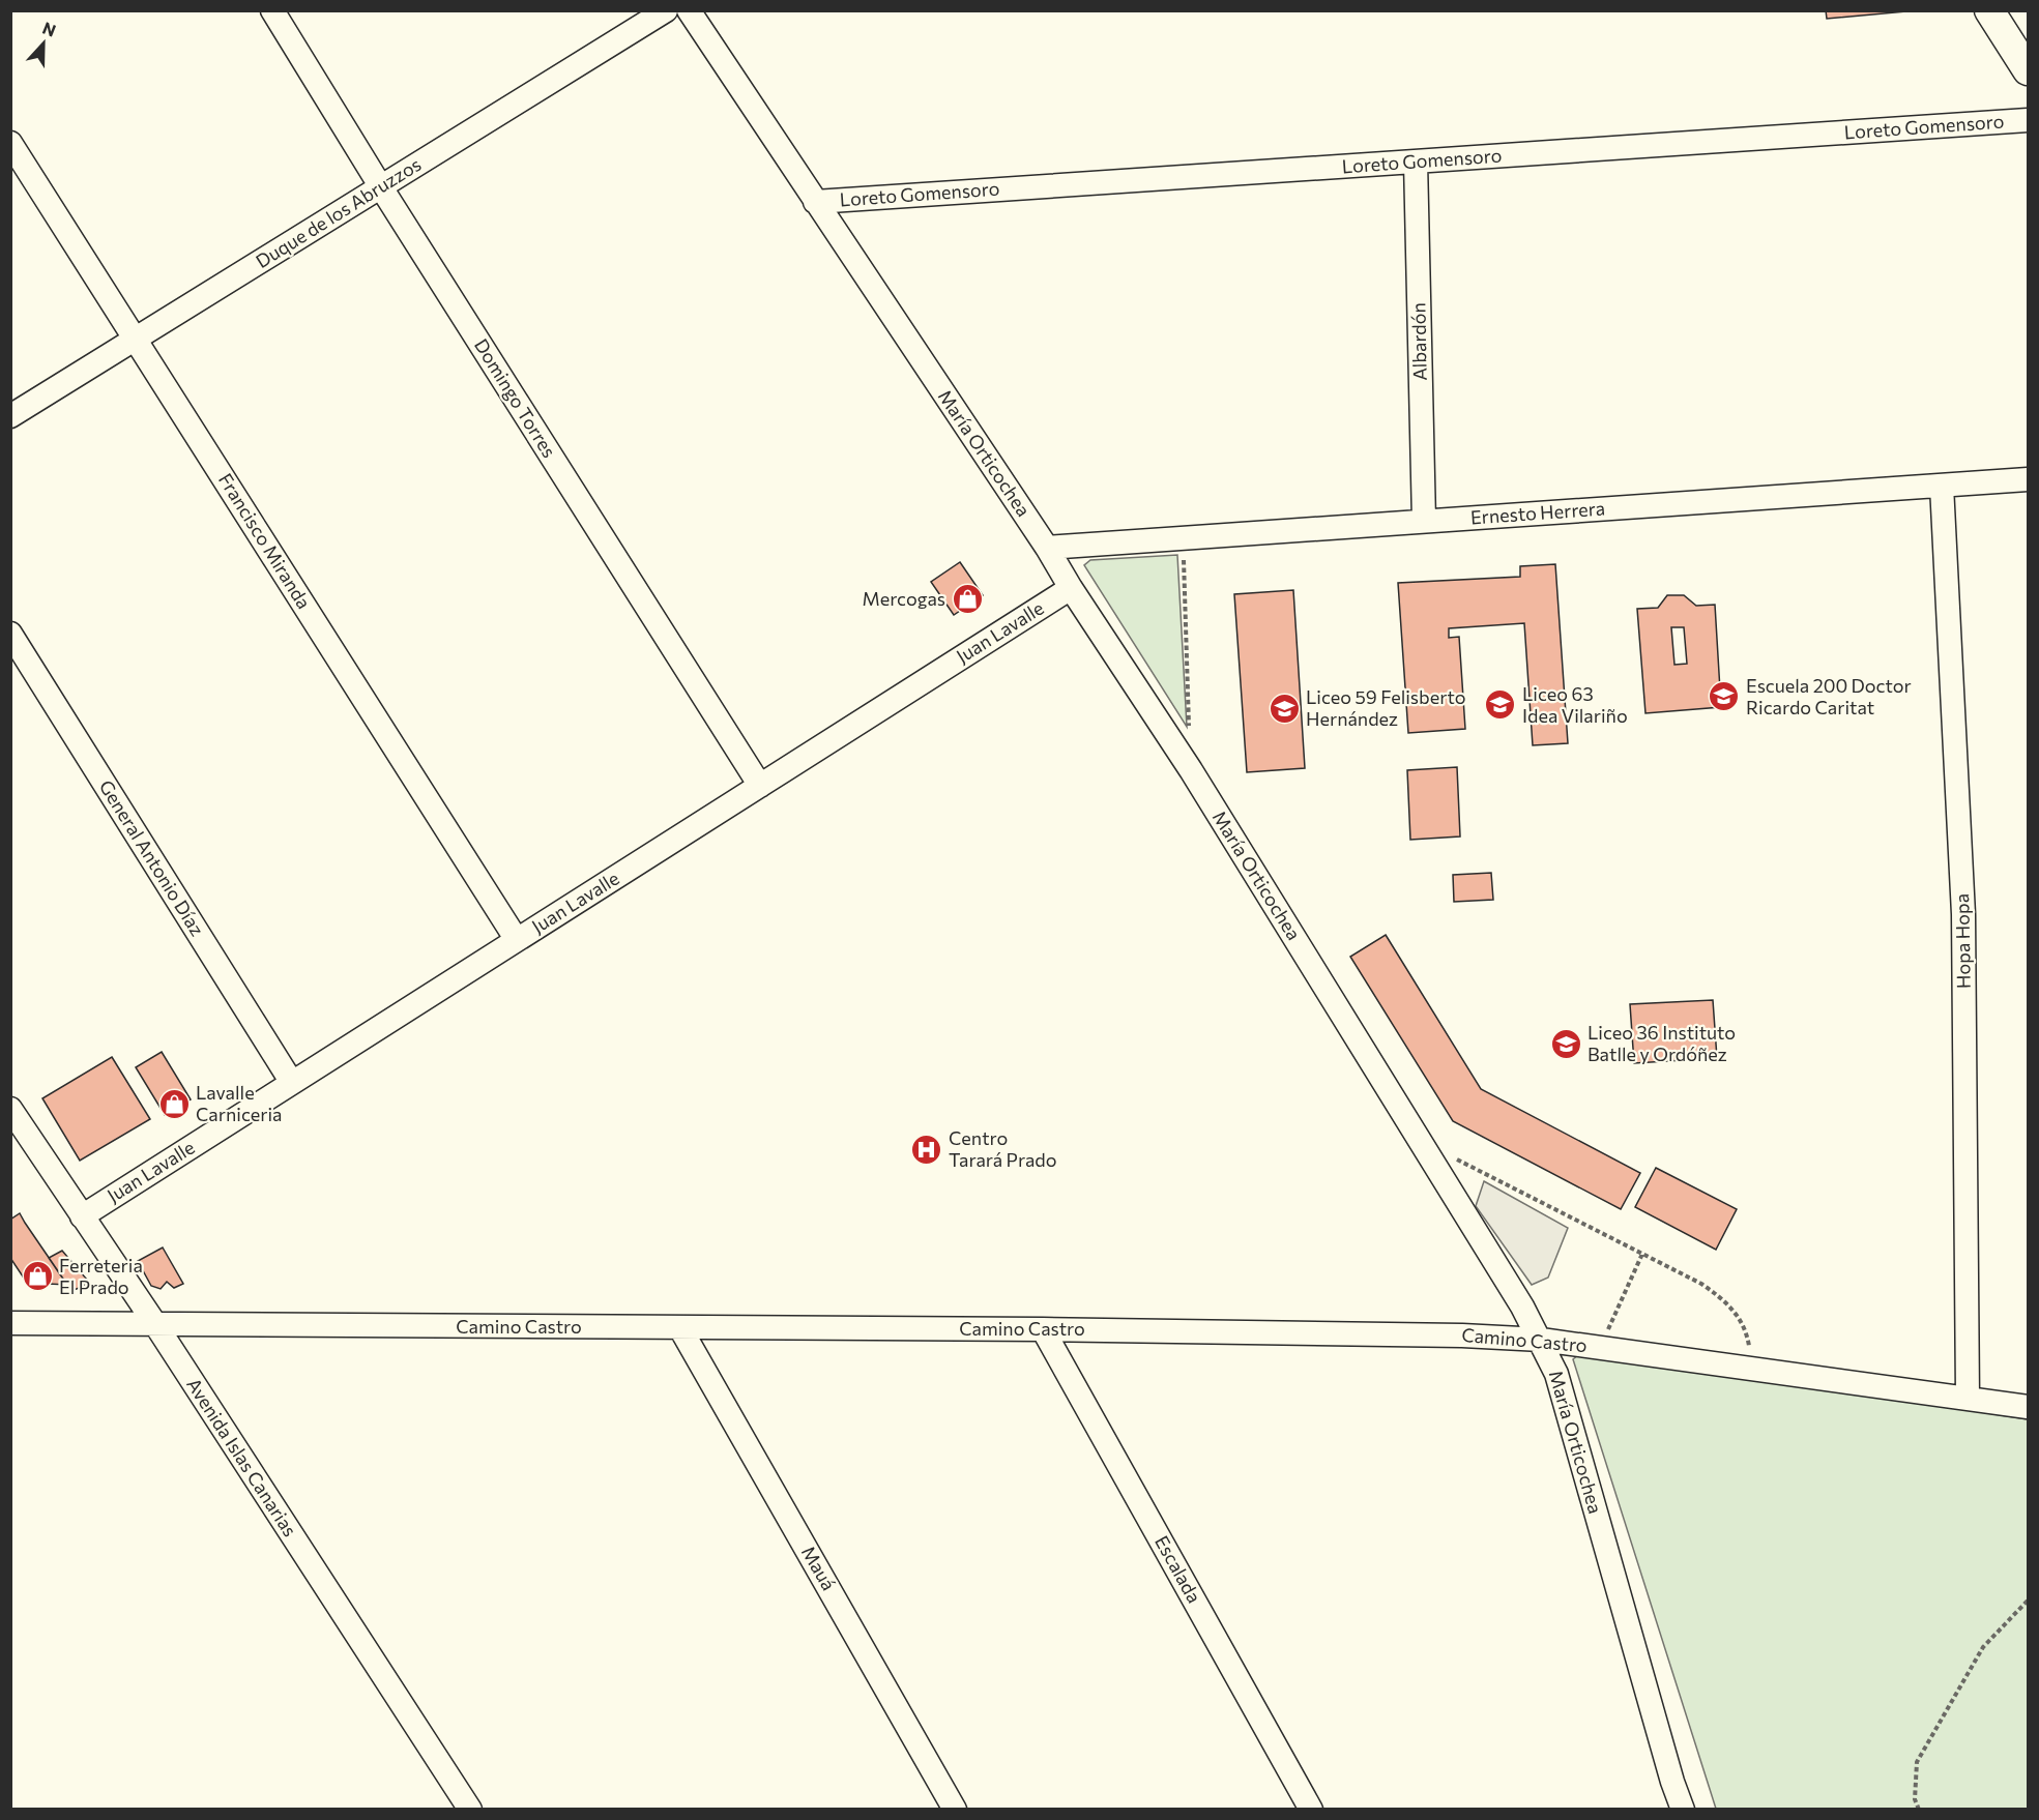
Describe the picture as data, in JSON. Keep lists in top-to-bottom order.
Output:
{
  "streets": {
    "street": [
      "Loreto Gomensoro",
      "Duque de los Abruzzos",
      "Albardón",
      "Domingo Torres",
      "María Orticochea",
      "Ernesto Herrera",
      "Francisco Miranda",
      "Juan Lavalle",
      "General Antonio Díaz",
      "Hopa Hopa",
      "Camino Castro",
      "Avenida Islas Canarias",
      "Mauá",
      "Escalada"
    ]
  },
  "crossings": [
    ["Loreto Gomensoro", "Albardón"],
    ["Loreto Gomensoro", "María Orticochea"],
    ["Duque de los Abruzzos", "Domingo Torres"],
    ["Duque de los Abruzzos", "Francisco Miranda"],
    ["Albardón", "Ernesto Herrera"],
    ["Domingo Torres", "Juan Lavalle"],
    ["María Orticochea", "Ernesto Herrera"],
    ["María Orticochea", "Juan Lavalle"],
    ["María Orticochea", "Camino Castro"],
    ["Ernesto Herrera", "Hopa Hopa"],
    ["Francisco Miranda", "Juan Lavalle"],
    ["Juan Lavalle", "General Antonio Díaz"],
    ["Juan Lavalle", "Avenida Islas Canarias"],
    ["Hopa Hopa", "Camino Castro"],
    ["Camino Castro", "Avenida Islas Canarias"],
    ["Camino Castro", "Mauá"],
    ["Camino Castro", "Escalada"]
  ],
  "places": {
    "shop": ["Mercogas", "Lavalle Carniceria", "Ferreteria El Prado"],
    "school or university": [
      "Escuela 200 Doctor Ricardo Caritat",
      "Liceo 63 Idea Vilariño",
      "Liceo 59 Felisberto Hernández",
      "Liceo 36 Instituto Batlle y Ordóñez"
    ],
    "hospital": ["Centro Tarará Prado"]
  },
  "north": "top"
}
